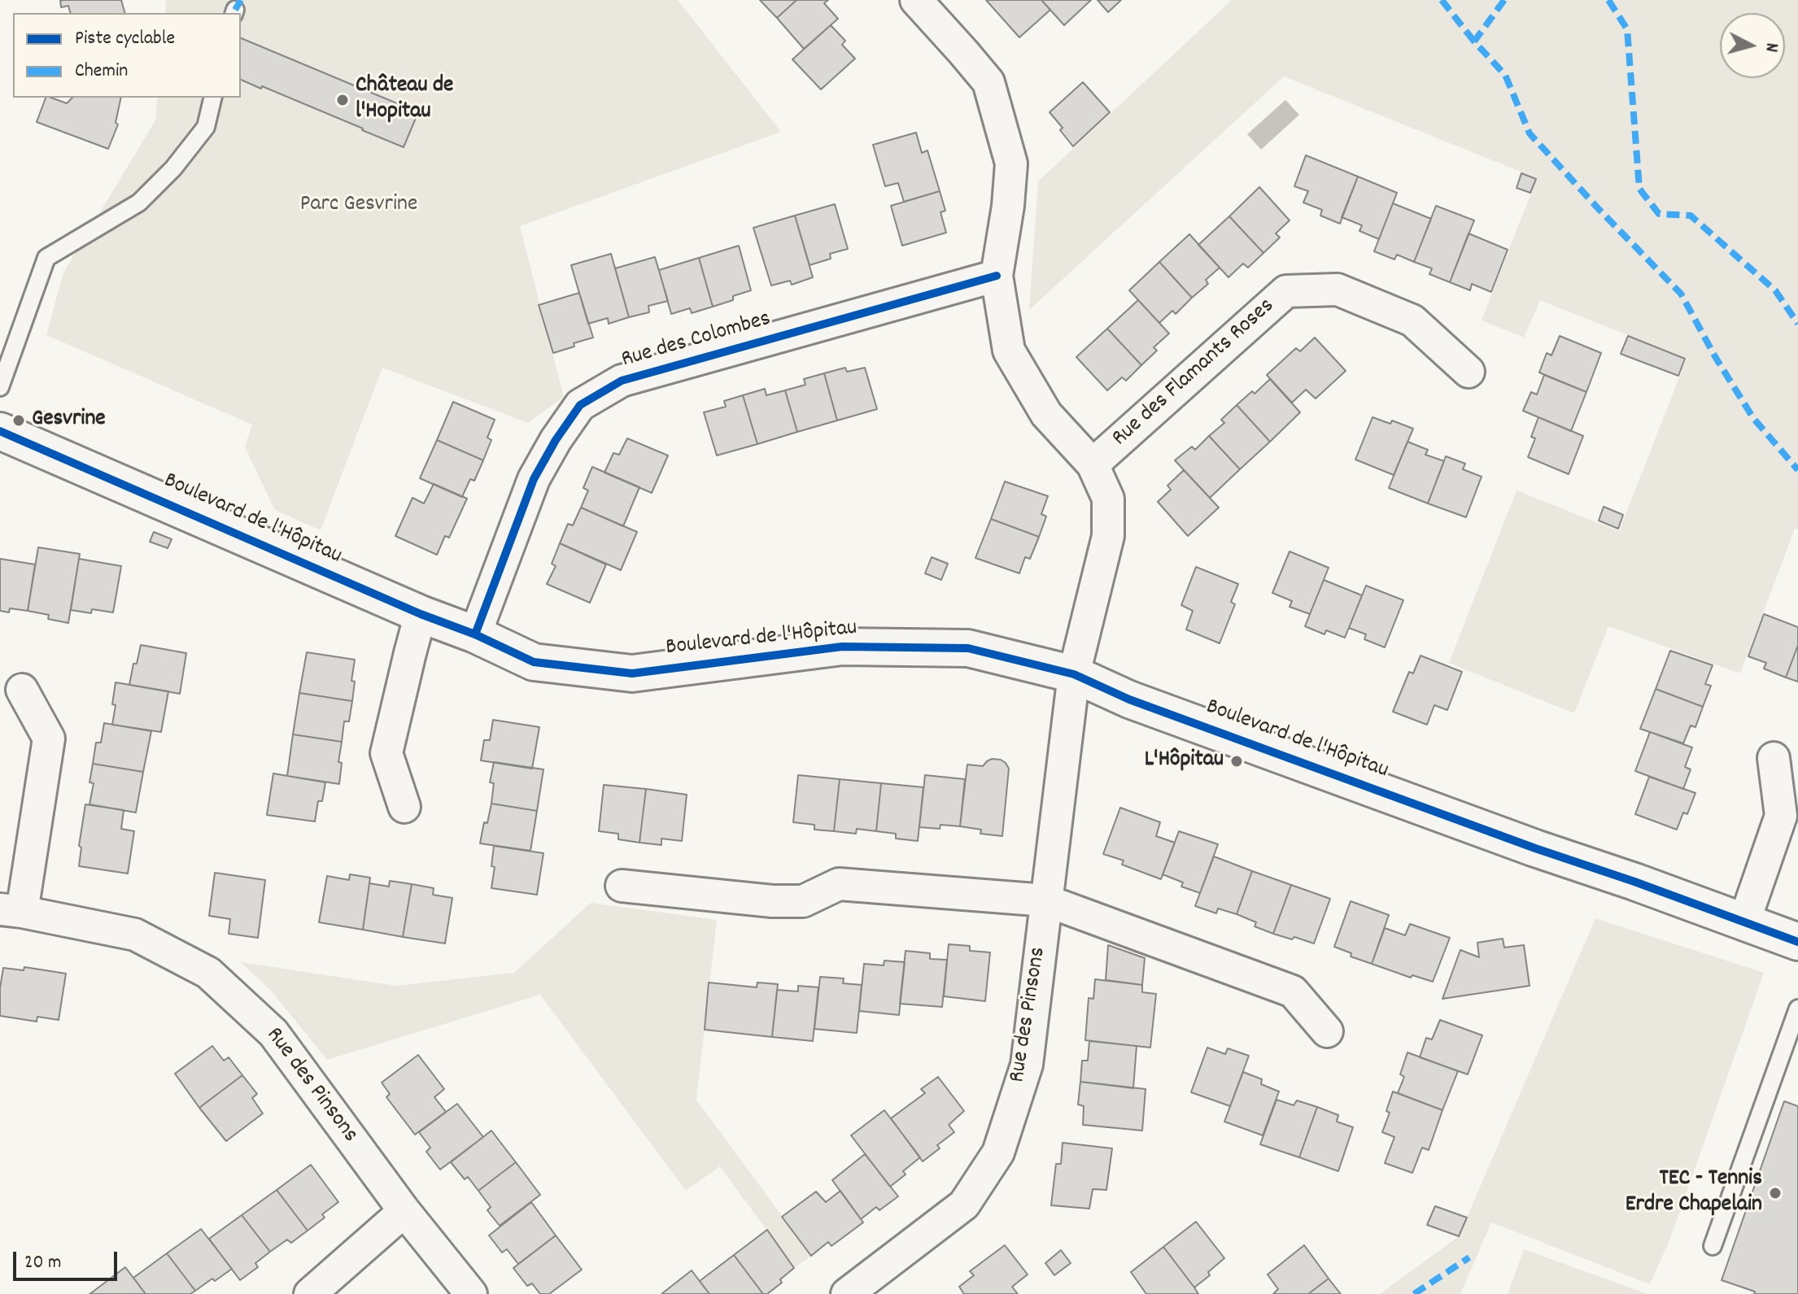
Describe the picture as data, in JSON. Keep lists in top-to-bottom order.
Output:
{
  "streets": {
    "street": [
      "Rue des Colombes",
      "Rue des Flamants Roses",
      "Boulevard de l'Hôpitau",
      "Rue des Pinsons"
    ]
  },
  "crossings": [
    ["Rue des Colombes", "Rue des Flamants Roses"],
    ["Rue des Colombes", "Boulevard de l'Hôpitau"],
    ["Rue des Flamants Roses", "Boulevard de l'Hôpitau"],
    ["Rue des Flamants Roses", "Rue des Pinsons"],
    ["Boulevard de l'Hôpitau", "Rue des Pinsons"]
  ],
  "parks": ["Parc Gesvrine"],
  "places": [
    "Château de l'Hopitau",
    "Gesvrine",
    "L'Hôpitau",
    "TEC - Tennis Erdre Chapelain"
  ],
  "legend": ["Piste cyclable", "Chemin"],
  "scale_bar": "20 m",
  "north": "right"
}
